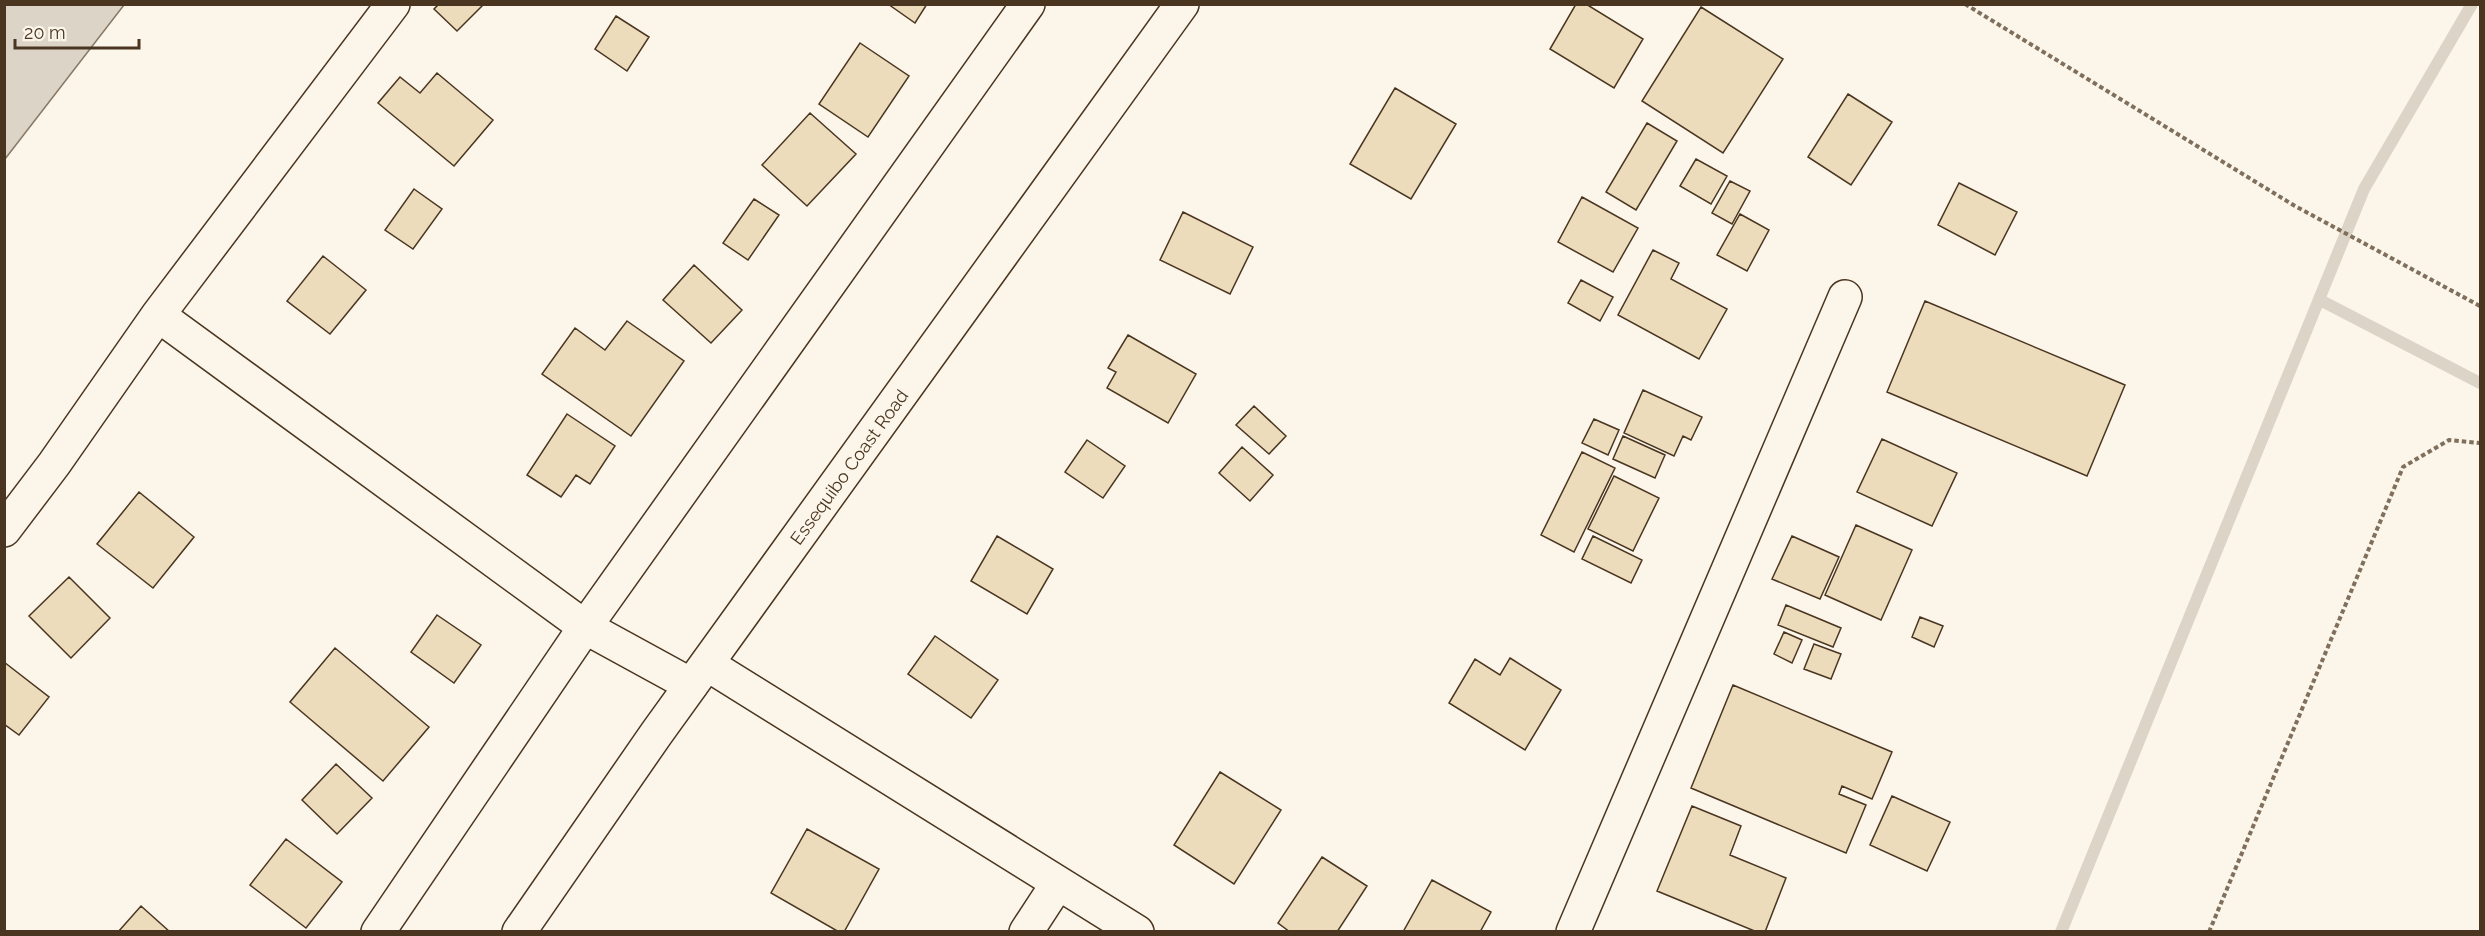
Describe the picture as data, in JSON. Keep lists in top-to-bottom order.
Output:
{
  "streets": {
    "street": ["Essequibo Coast Road"]
  },
  "scale_bar": "20 m"
}
